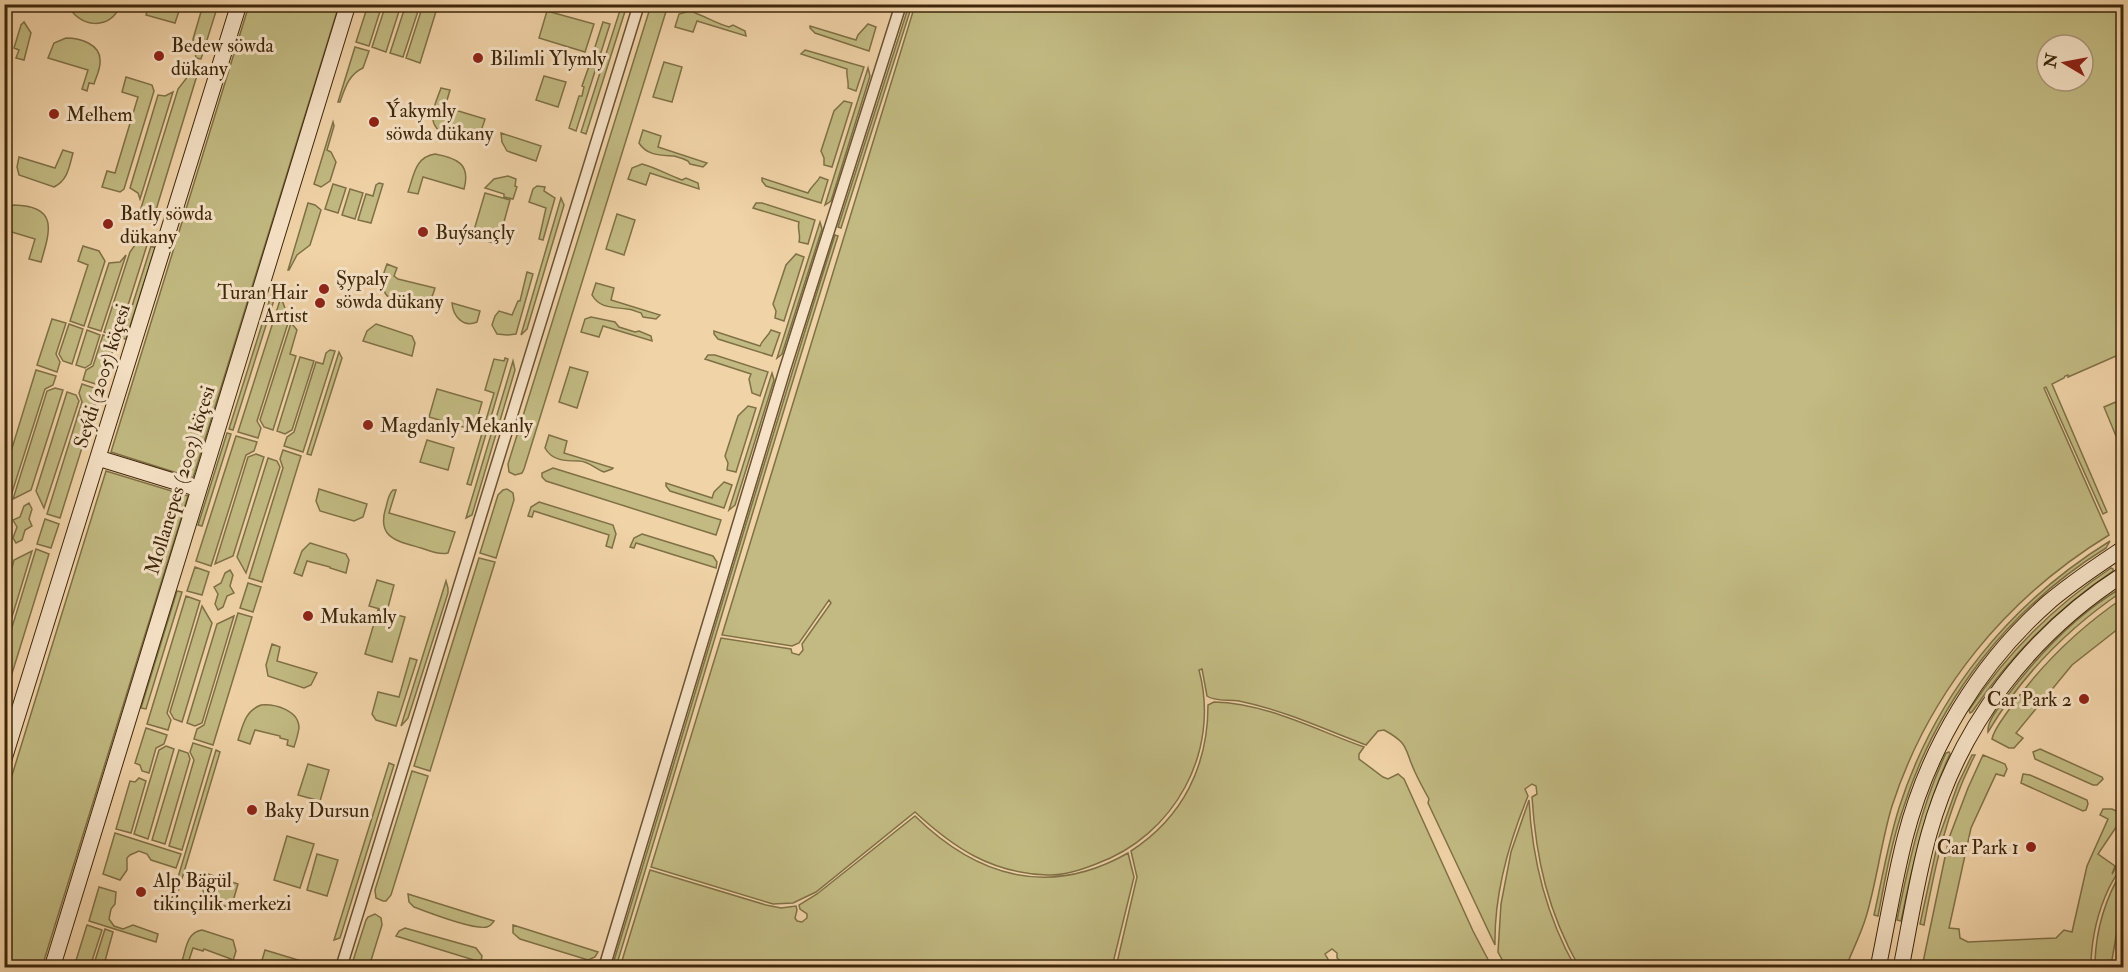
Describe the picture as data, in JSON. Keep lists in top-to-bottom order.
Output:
{
  "streets": {
    "street": ["Seýdi (2005) köçesi", "Mollanepes (2003) köçesi"]
  },
  "places": [
    "Bedew söwda dükany",
    "Bilimli Ylymly",
    "Melhem",
    "Ýakymly söwda dükany",
    "Batly söwda dükany",
    "Buýsançly",
    "Şypaly söwda dükany",
    "Turan Hair Artist",
    "Magdanly Mekanly",
    "Mukamly",
    "Car Park 2",
    "Baky Dursun",
    "Car Park 1",
    "Alp Bägül tikinçilik merkezi"
  ],
  "north": "left"
}
